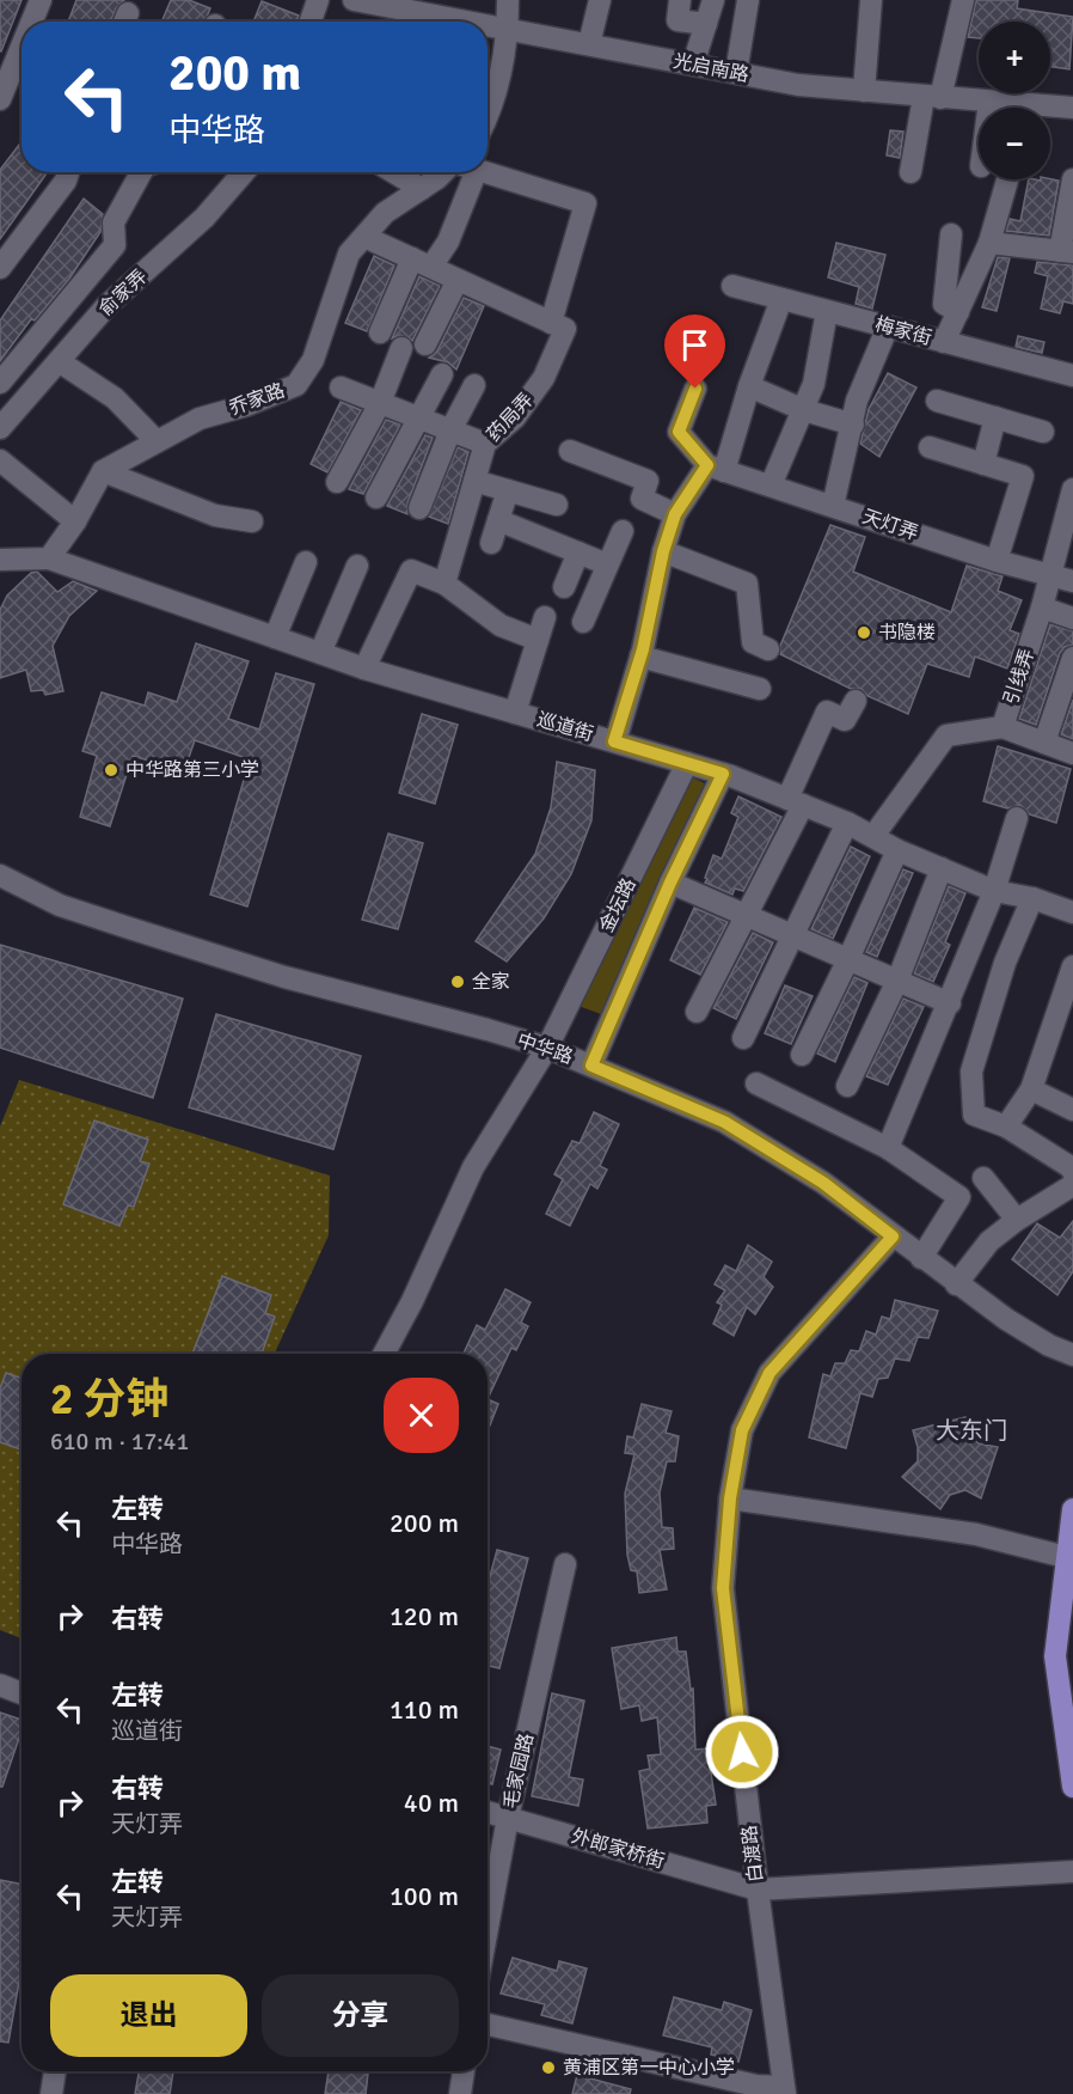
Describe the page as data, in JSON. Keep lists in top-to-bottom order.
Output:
{
  "streets": {
    "street": [
      "光启南路",
      "俞家弄",
      "梅家街",
      "乔家路",
      "药局弄",
      "天灯弄",
      "引线弄",
      "巡道街",
      "金坛路",
      "中华路",
      "毛家园路",
      "外郎家桥街",
      "白渡路"
    ]
  },
  "crossings": [
    ["天灯弄", "引线弄"],
    ["引线弄", "巡道街"],
    ["巡道街", "金坛路"],
    ["金坛路", "中华路"],
    ["中华路", "白渡路"],
    ["毛家园路", "外郎家桥街"],
    ["外郎家桥街", "白渡路"]
  ],
  "districts": ["大东门"],
  "places": [
    "书隐楼",
    "中华路第三小学",
    "全家",
    "黄浦区第一中心小学"
  ],
  "page": {
    "map_buttons": ["+", "−"],
    "turn": ["200 m", "中华路"],
    "heading": ["2 分钟", "610 m · 17:41"],
    "list": [
      {
        "name": "左转",
        "note": "中华路",
        "value": "200 m"
      },
      {
        "name": "右转",
        "value": "120 m"
      },
      {
        "name": "左转",
        "note": "巡道街",
        "value": "110 m"
      },
      {
        "name": "右转",
        "note": "天灯弄",
        "value": "40 m"
      },
      {
        "name": "左转",
        "note": "天灯弄",
        "value": "100 m"
      }
    ],
    "buttons": ["退出", "分享"]
  }
}
